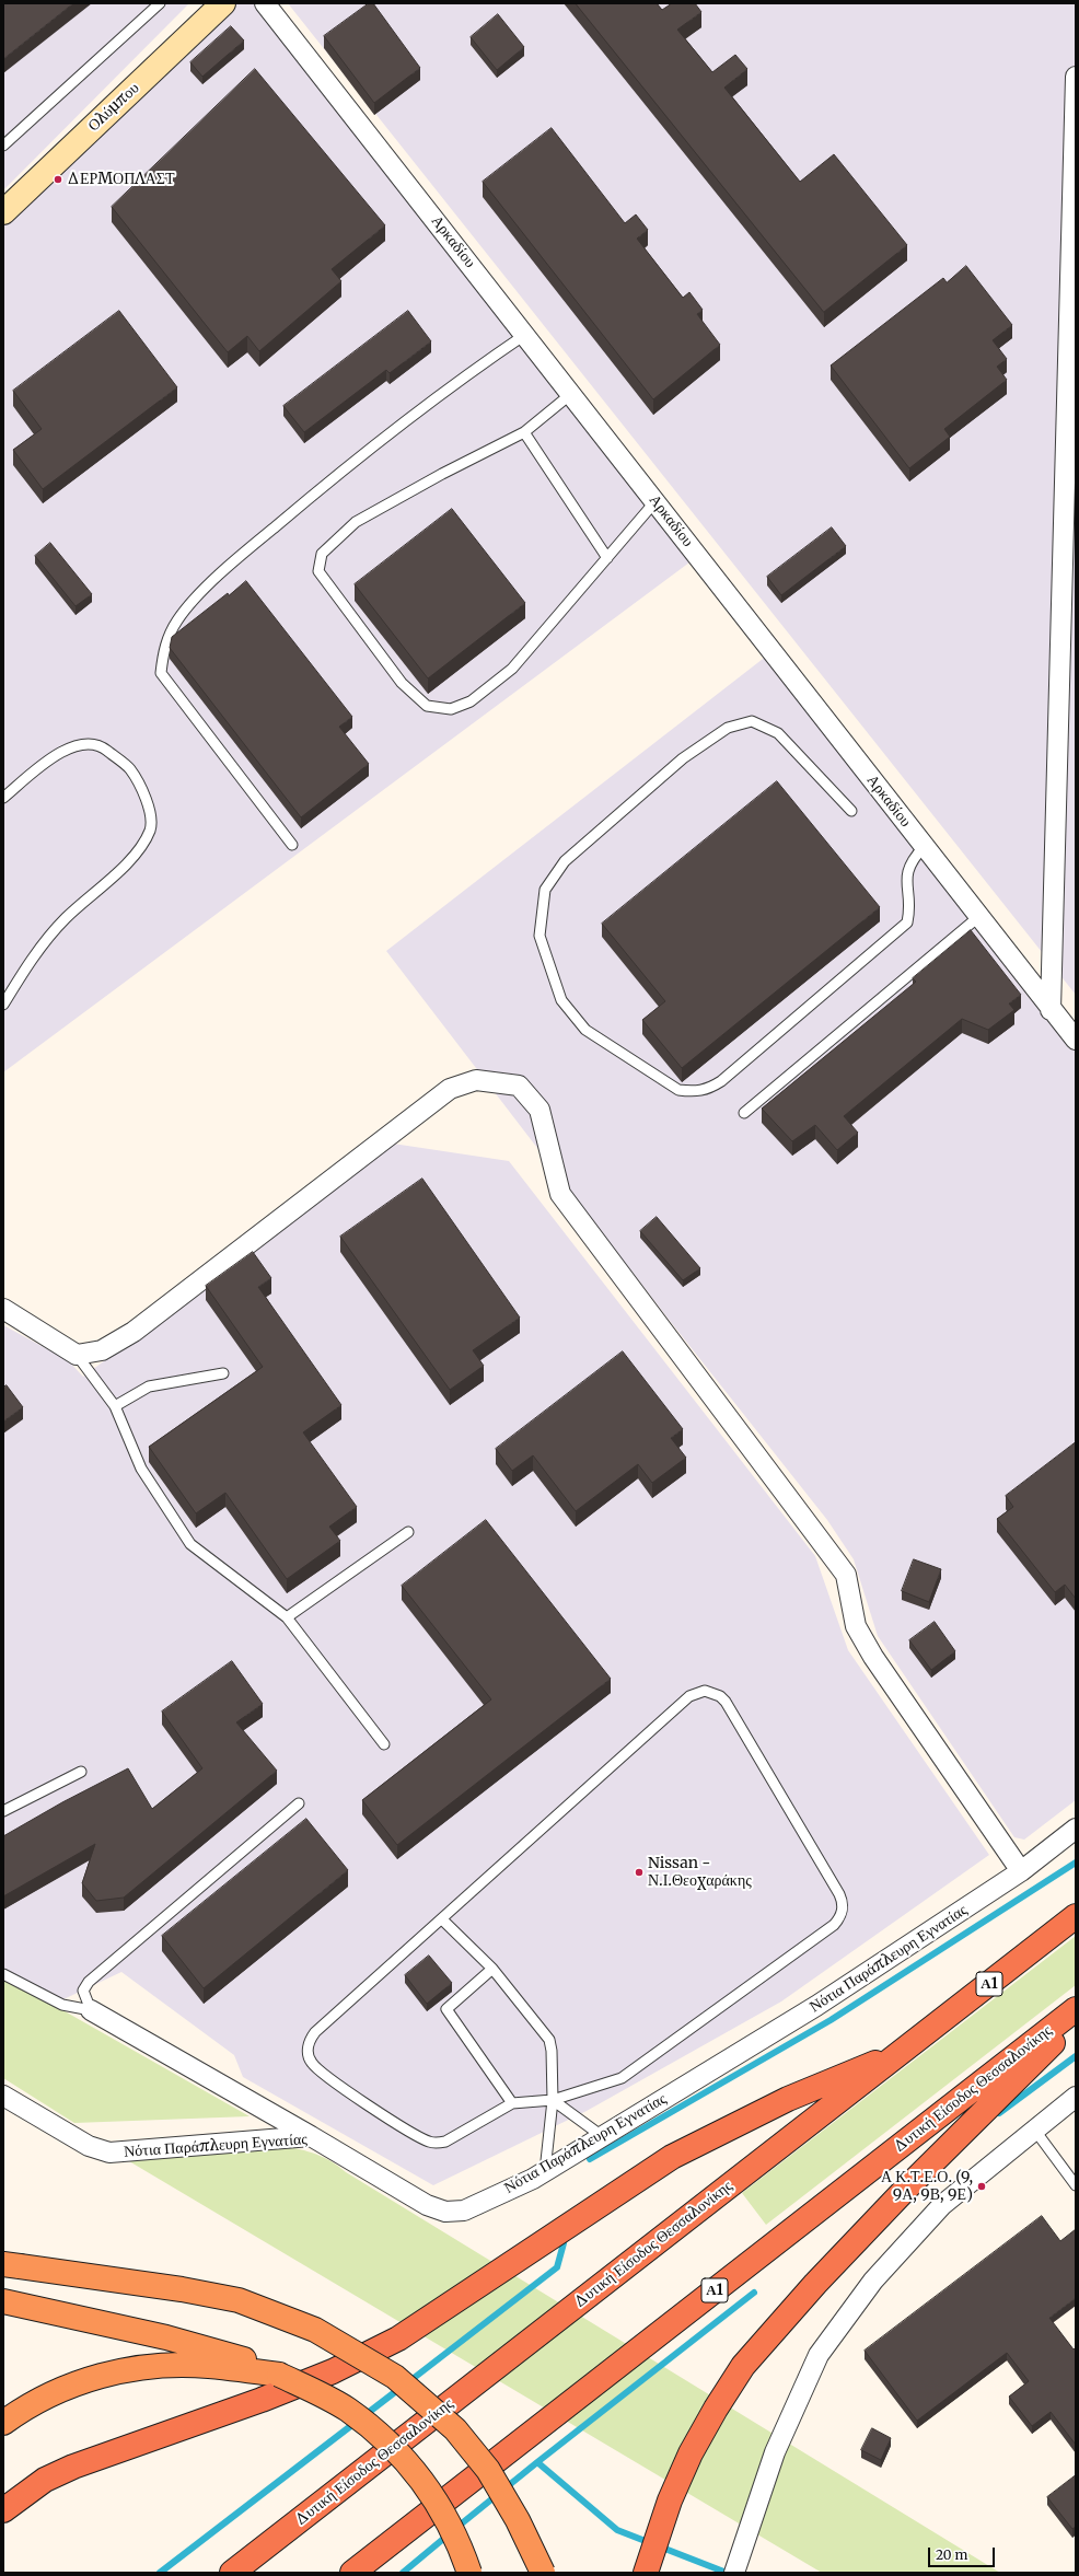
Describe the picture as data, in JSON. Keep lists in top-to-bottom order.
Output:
{
  "streets": {
    "highway": ["Α1", "Δυτική Είσοδος Θεσσαλονίκης"],
    "main road": ["Ολύμπου"],
    "street": ["Αρκαδίου", "Νότια Παράπλευρη Εγνατίας"]
  },
  "places": ["ΔΕΡΜΟΠΛΑΣΤ", "Nissan - Ν.Ι.Θεοχαράκης", "Α Κ.Τ.Ε.Ο. (9, 9Α, 9Β, 9Ε)"],
  "scale_bar": "20 m"
}
